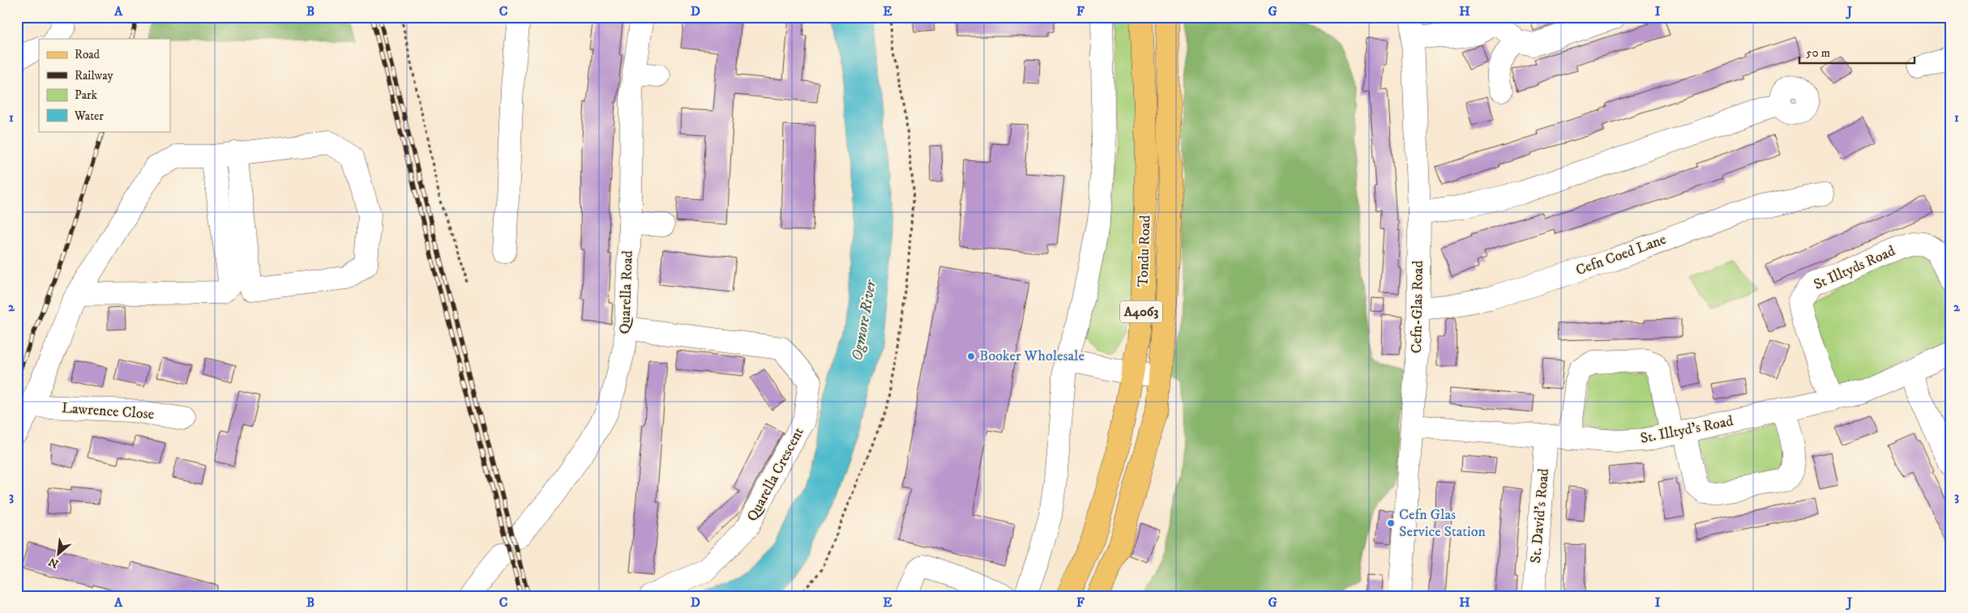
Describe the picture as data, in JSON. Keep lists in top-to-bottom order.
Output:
{
  "streets": {
    "main road": ["Tondu Road", "A4063"],
    "street": [
      "Cefn Coed Lane",
      "St Illtyds Road",
      "Quarella Road",
      "Cefn-Glas Road",
      "Lawrence Close",
      "St. Illtyd's Road",
      "Quarella Crescent",
      "St. David's Road"
    ]
  },
  "crossings": [
    ["Cefn Coed Lane", "Cefn-Glas Road"],
    ["St Illtyds Road", "St. Illtyd's Road"],
    ["Quarella Road", "Quarella Crescent"],
    ["Cefn-Glas Road", "St. Illtyd's Road"],
    ["St. Illtyd's Road", "St. David's Road"]
  ],
  "water": ["Ogmore River"],
  "places": ["Booker Wholesale", "Cefn Glas Service Station"],
  "legend": [
    "Road",
    "Railway",
    "Park",
    "Water"
  ],
  "scale_bar": "50 m",
  "north": "bottom left",
  "grid": {
    "columns": [
      "A",
      "B",
      "C",
      "D",
      "E",
      "F",
      "G",
      "H",
      "I",
      "J"
    ],
    "rows": ["1", "2", "3"]
  }
}
